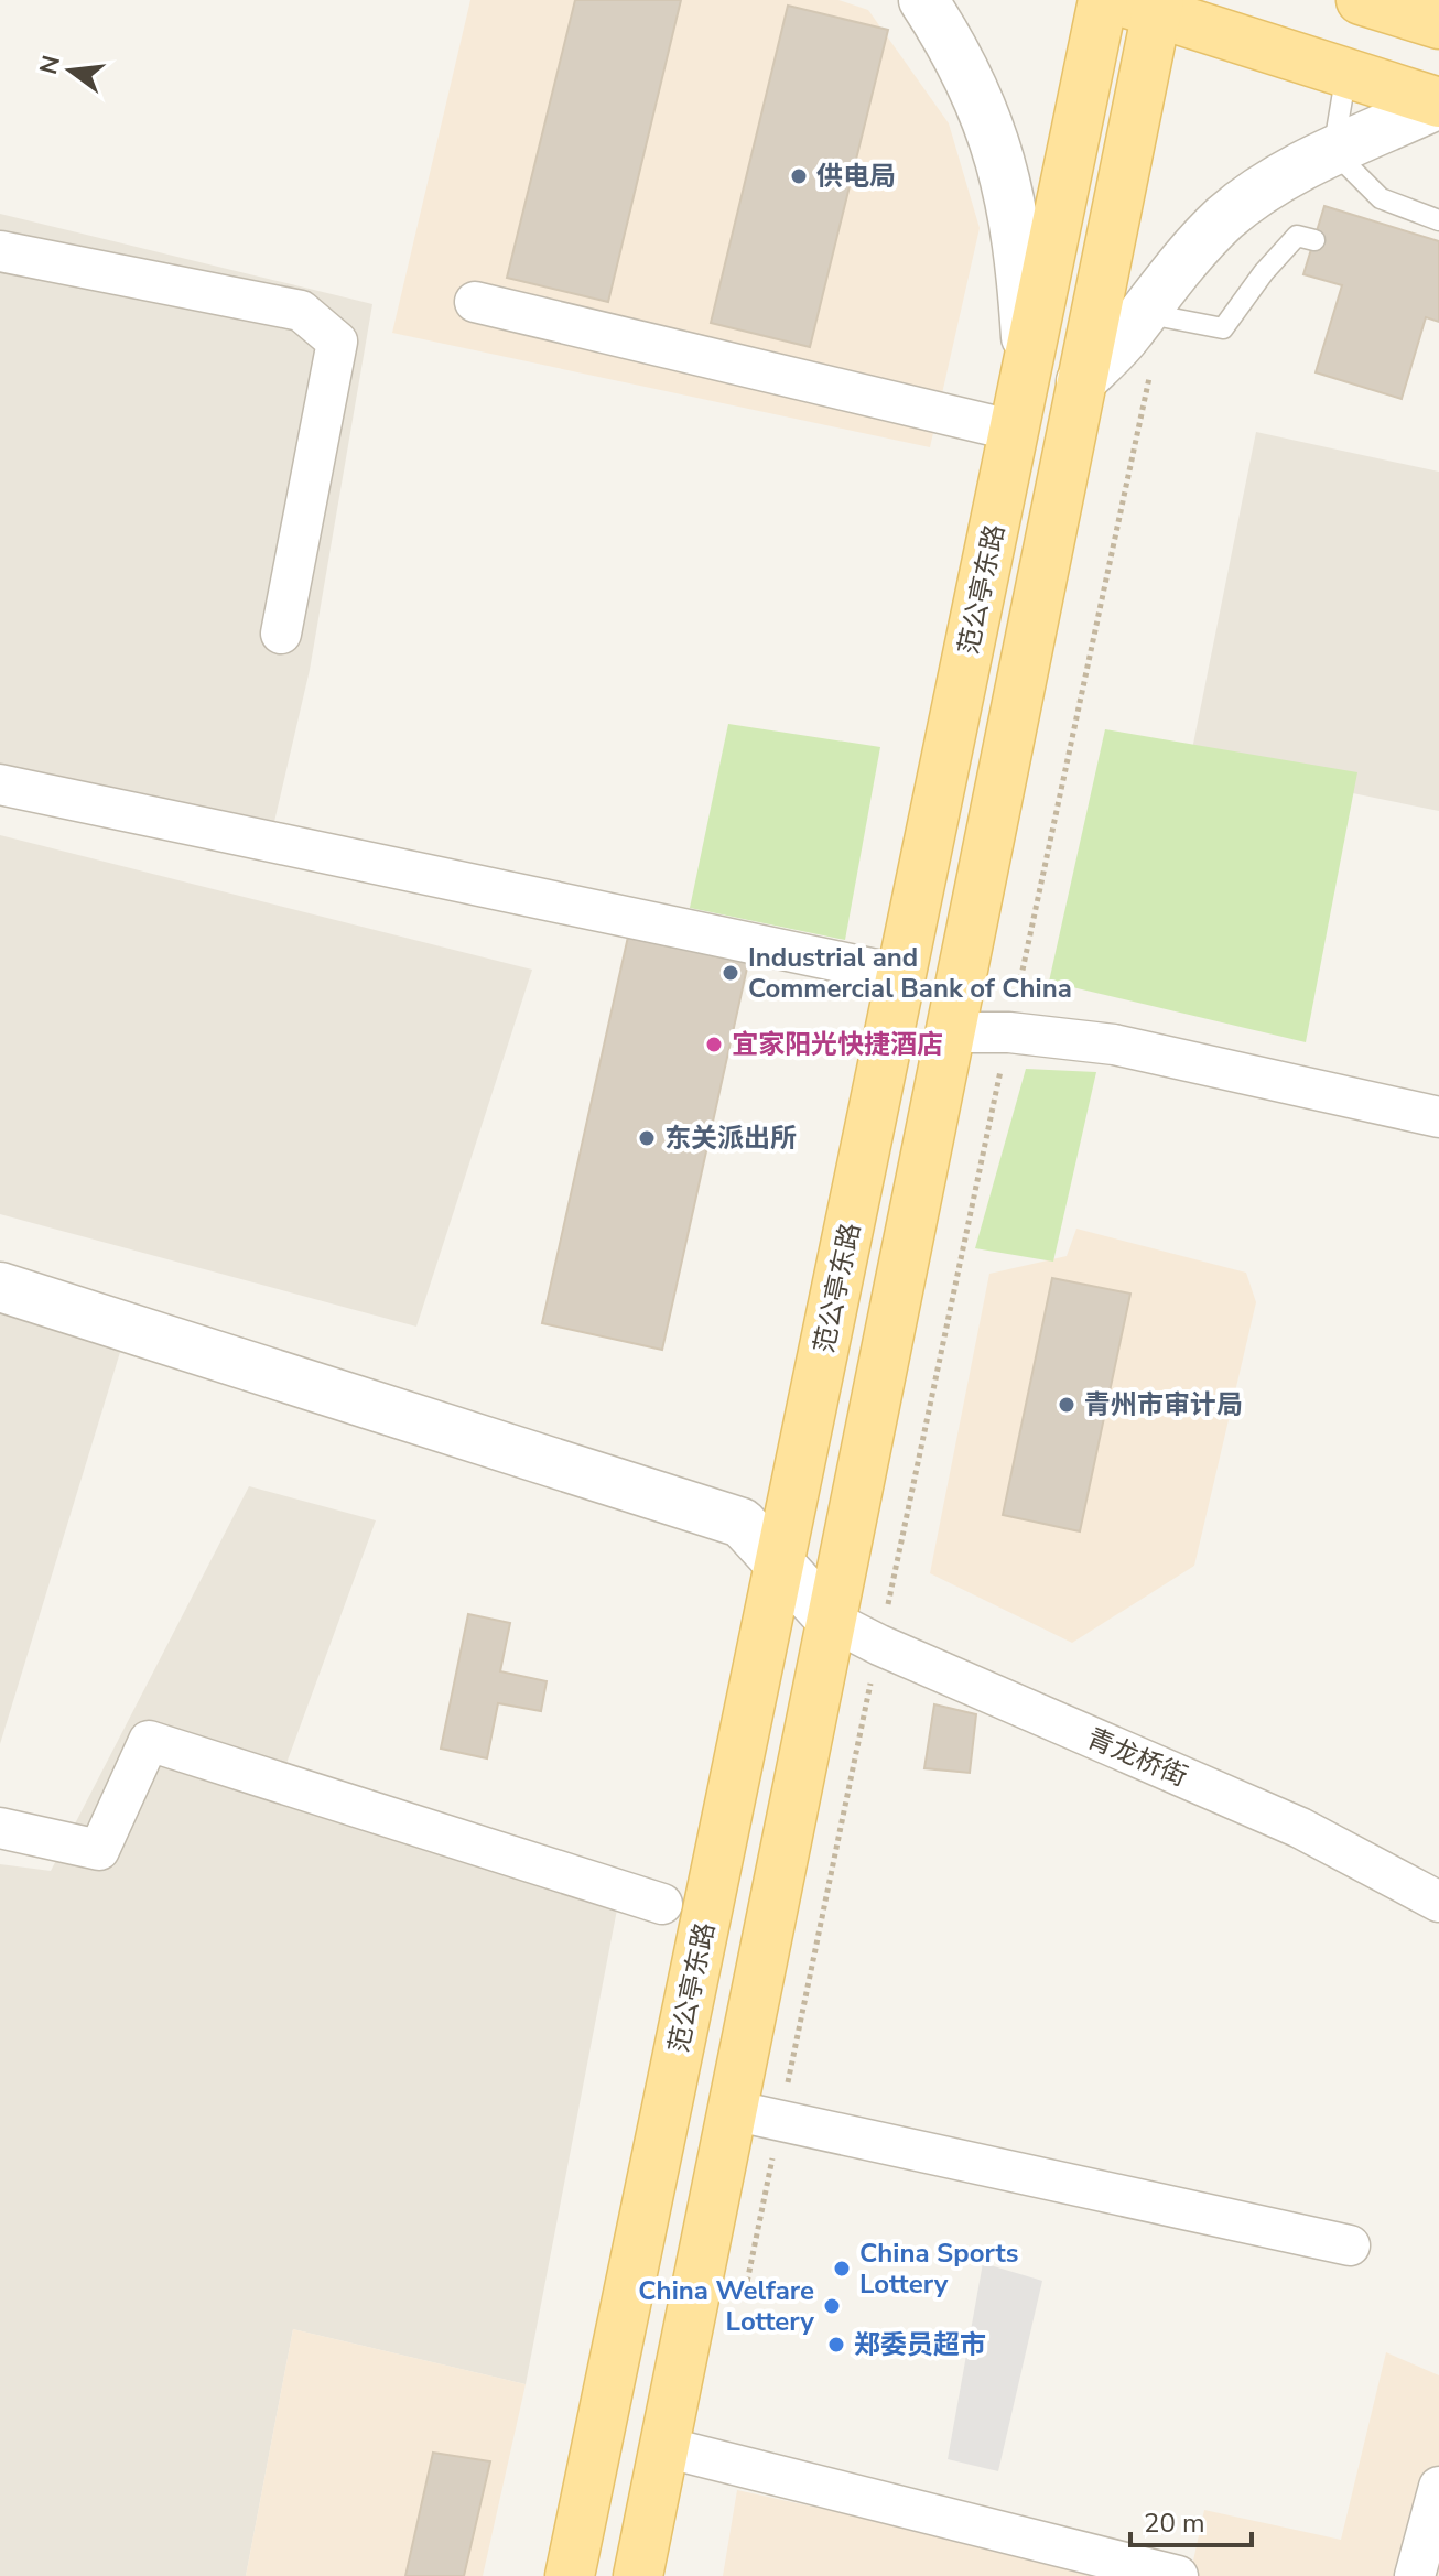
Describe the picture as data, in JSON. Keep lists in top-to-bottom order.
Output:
{
  "streets": {
    "main road": ["范公亭东路"],
    "street": ["青龙桥街"]
  },
  "places": [
    "供电局",
    "Industrial and Commercial Bank of China",
    "宜家阳光快捷酒店",
    "东关派出所",
    "青州市审计局",
    "China Sports Lottery",
    "China Welfare Lottery",
    "郑委员超市"
  ],
  "scale_bar": "20 m",
  "north": "left"
}
